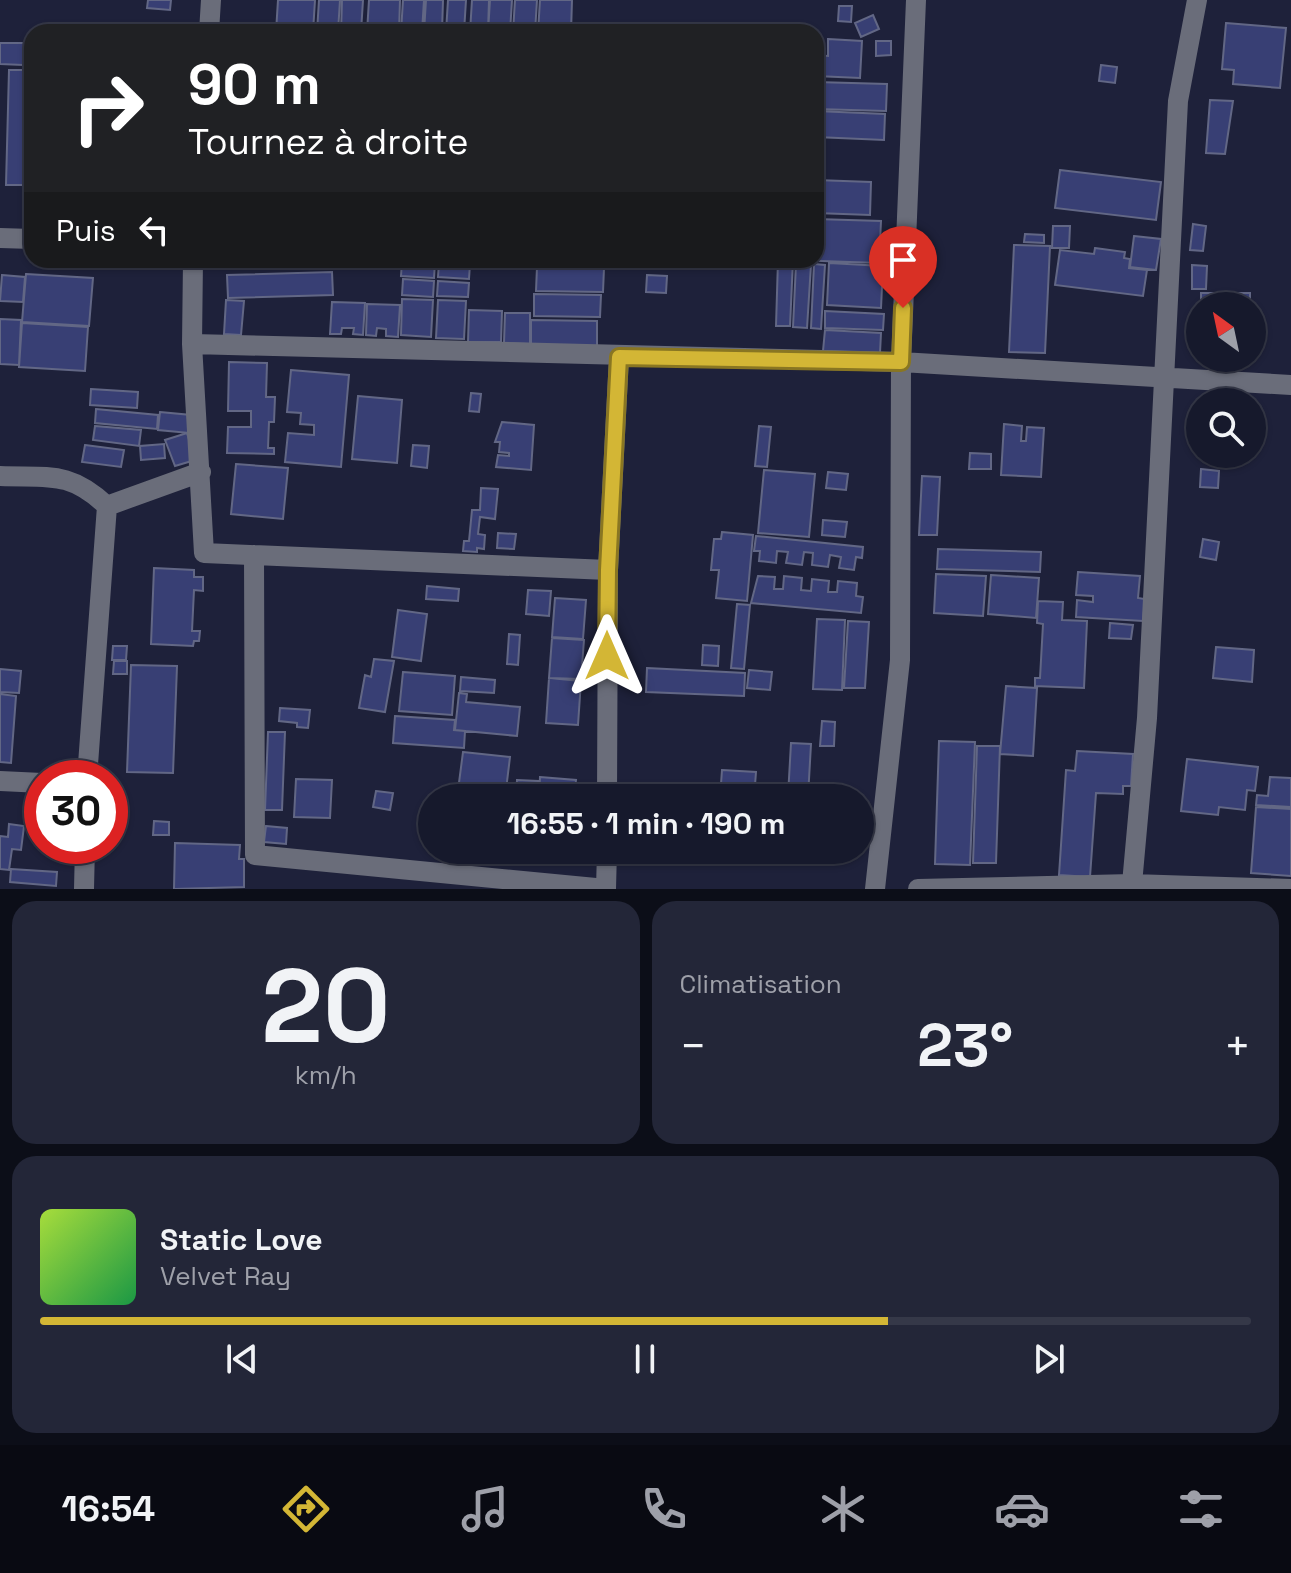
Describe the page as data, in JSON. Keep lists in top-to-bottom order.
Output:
{
  "north": "top left",
  "page": {
    "turn": ["90 m", "Tournez à droite"],
    "then": "Puis",
    "limit": "30",
    "trip": "16:55 · 1 min · 190 m",
    "tile": [
      ["20", "km/h"],
      "Climatisation"
    ],
    "heat": ["−", "23°", "+"],
    "song": ["Static Love", "Velvet Ray"],
    "tabs": "16:54"
  }
}
